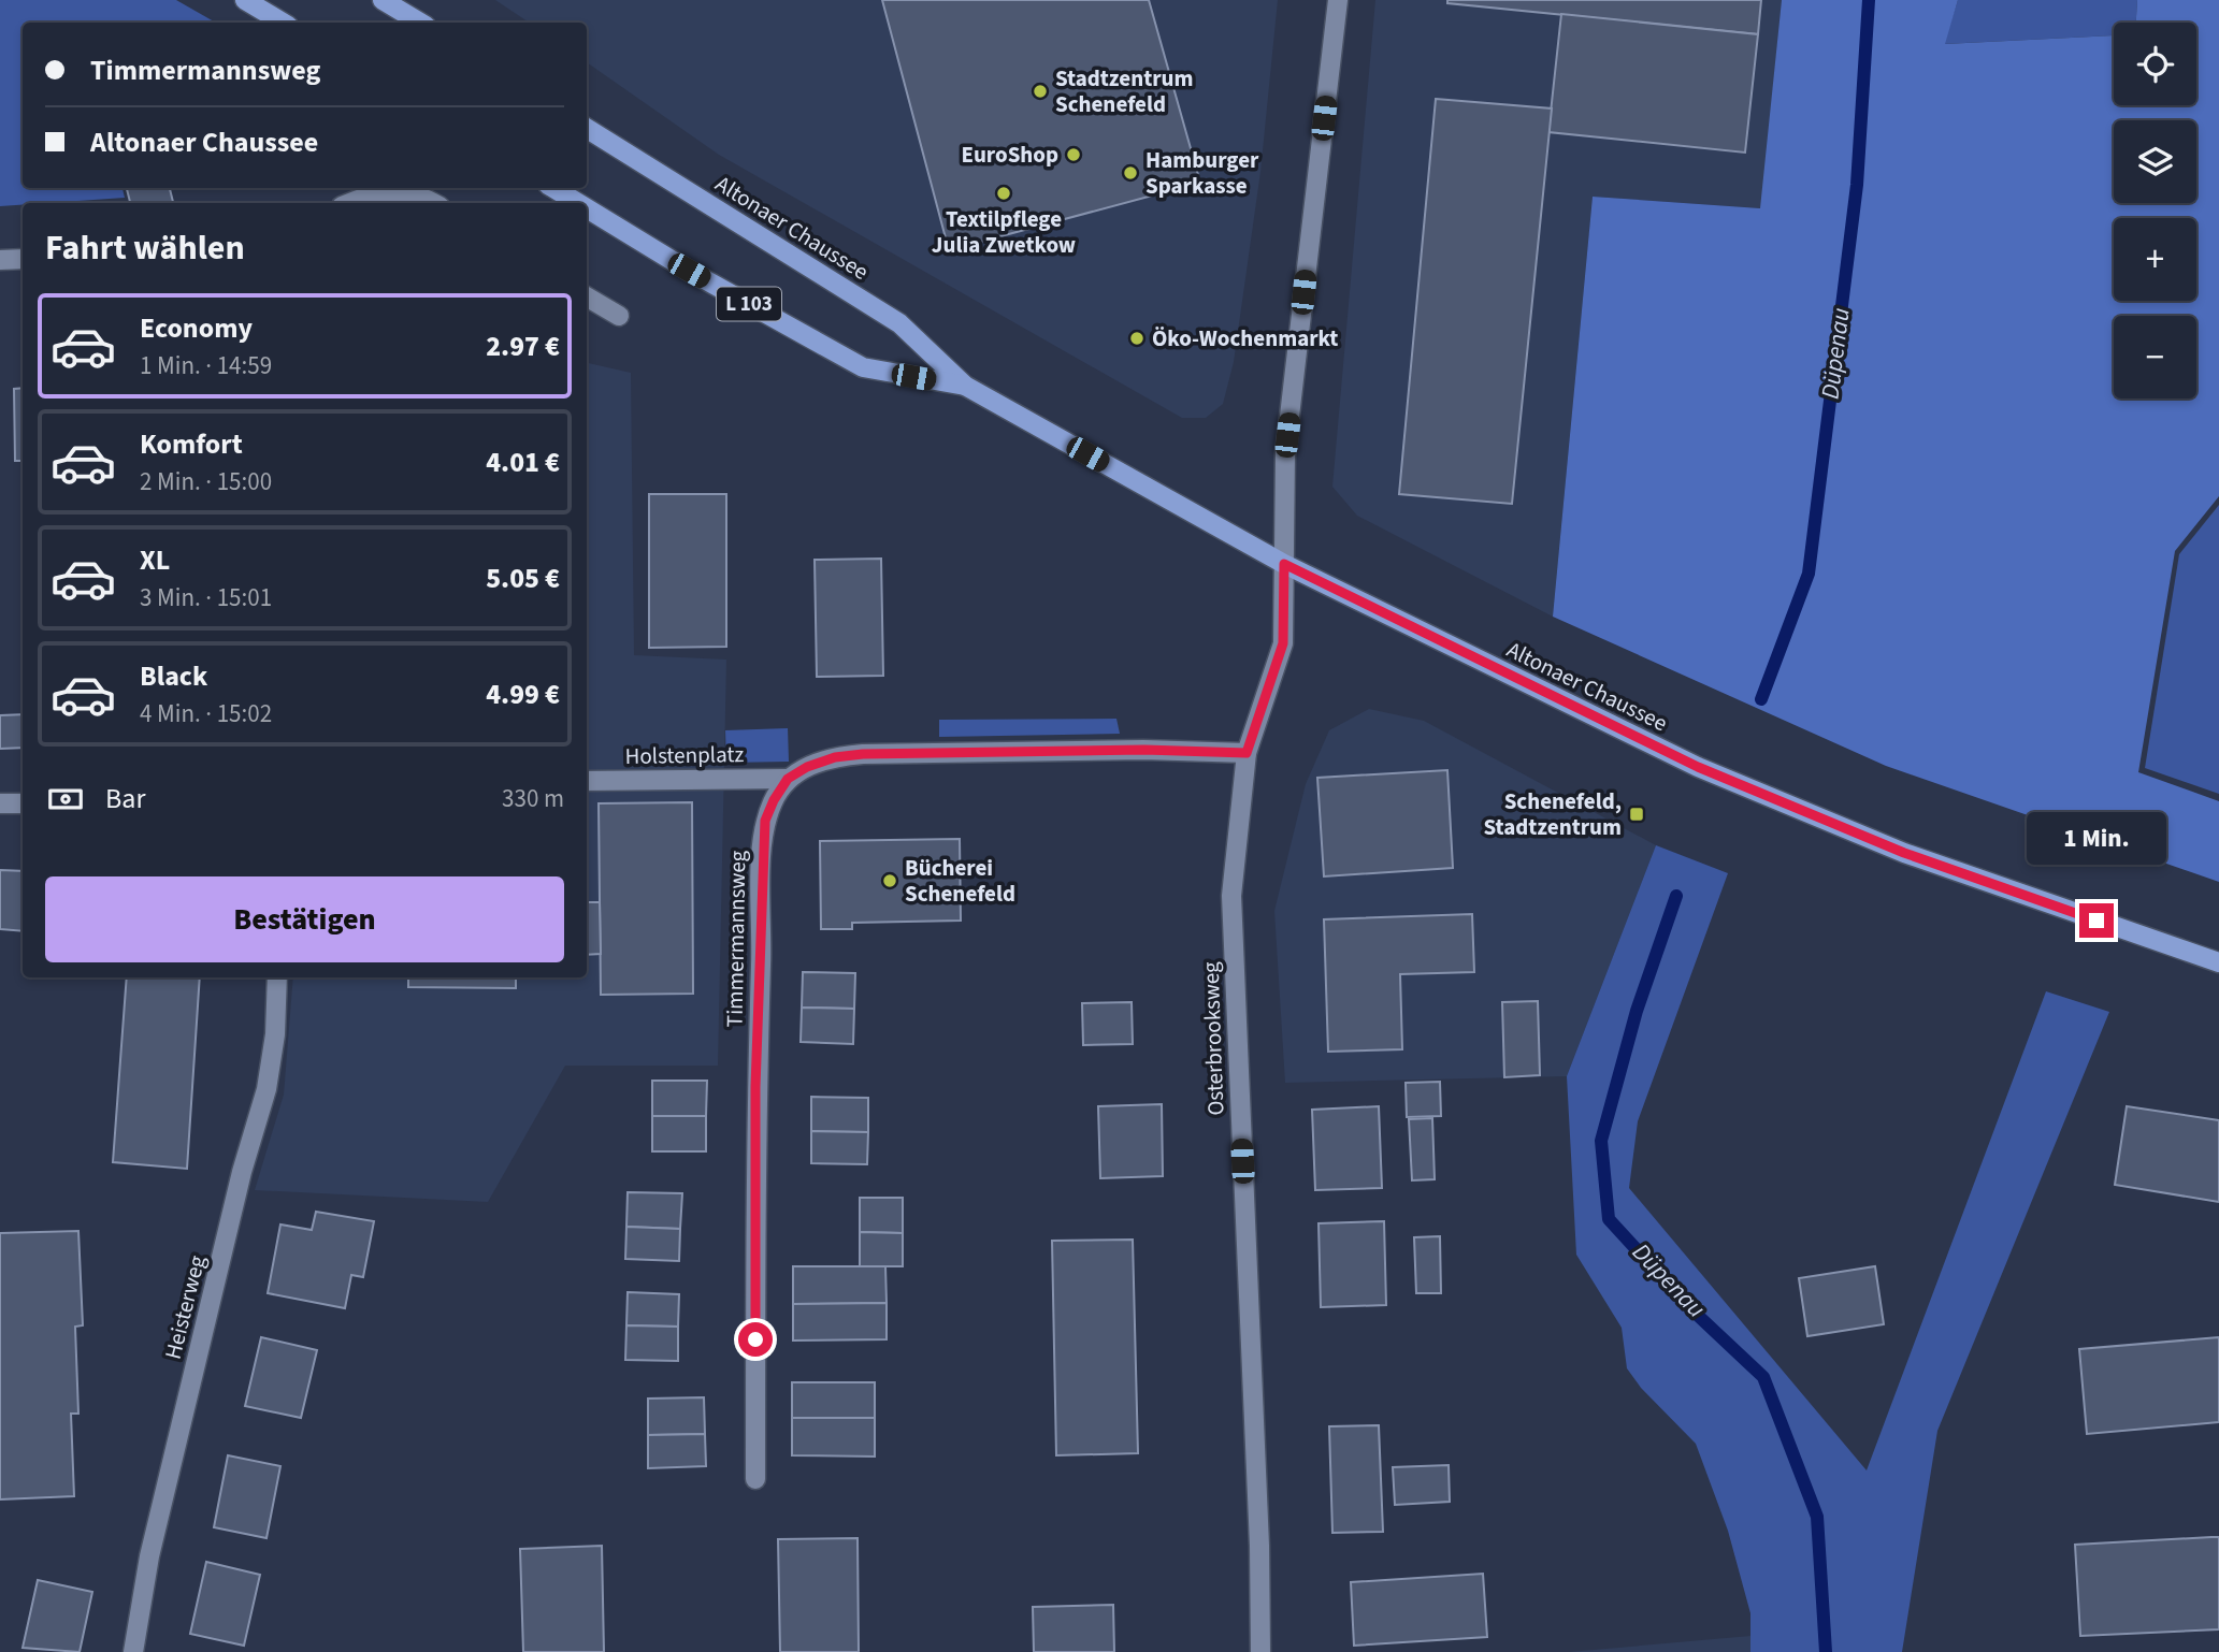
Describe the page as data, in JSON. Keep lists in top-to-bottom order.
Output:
{
  "streets": {
    "main road": ["Altonaer Chaussee", "L 103"],
    "street": [
      "Holstenplatz",
      "Timmermannsweg",
      "Osterbrooksweg",
      "Heisterweg"
    ]
  },
  "crossings": [
    ["Altonaer Chaussee", "Osterbrooksweg"],
    ["Holstenplatz", "Timmermannsweg"]
  ],
  "water": ["Düpenau"],
  "places": {
    "other": [
      "Stadtzentrum Schenefeld",
      "EuroShop",
      "Hamburger Sparkasse",
      "Textilpflege Julia Zwetkow",
      "Öko-Wochenmarkt",
      "Bücherei Schenefeld"
    ],
    "transit": ["Schenefeld, Stadtzentrum"]
  },
  "page": {
    "map_buttons": ["+", "−"],
    "banner": ["Timmermannsweg", "Altonaer Chaussee"],
    "heading": "Fahrt wählen",
    "list": [
      {
        "name": "Economy",
        "note": "1 Min. · 14:59",
        "value": "2.97 €"
      },
      {
        "name": "Komfort",
        "note": "2 Min. · 15:00",
        "value": "4.01 €"
      },
      {
        "name": "XL",
        "note": "3 Min. · 15:01",
        "value": "5.05 €"
      },
      {
        "name": "Black",
        "note": "4 Min. · 15:02",
        "value": "4.99 €"
      }
    ],
    "pay": ["Bar", "330 m"],
    "bubble": "1 Min.",
    "buttons": "Bestätigen"
  }
}
